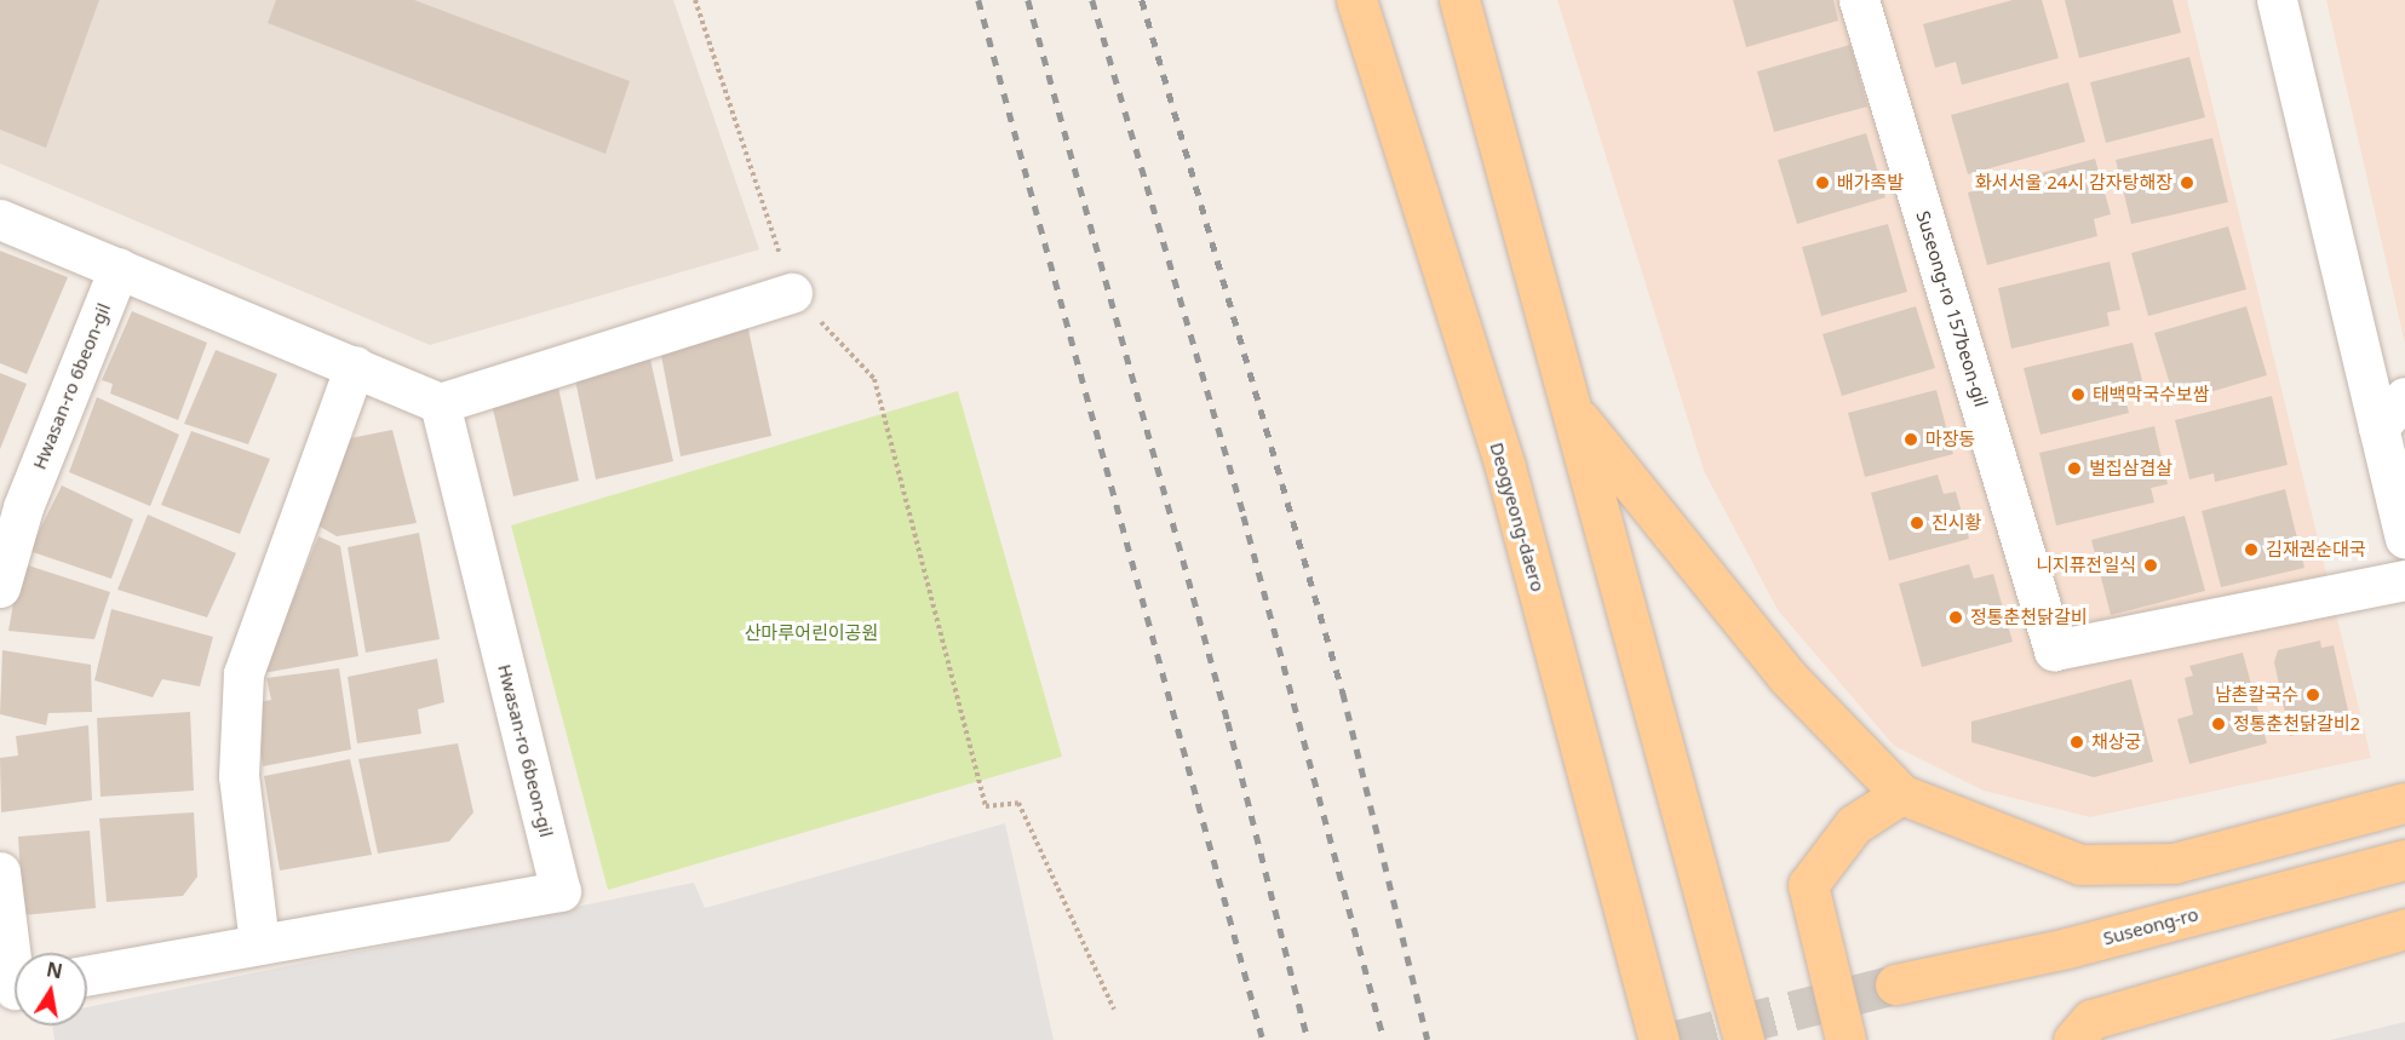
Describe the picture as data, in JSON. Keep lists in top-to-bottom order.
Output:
{
  "streets": {
    "main road": ["Deogyeong-daero", "Suseong-ro"],
    "street": ["Suseong-ro 157beon-gil", "Hwasan-ro 6beon-gil"]
  },
  "parks": ["산마루어린이공원"],
  "places": [
    "배가족발",
    "화서서울 24시 감자탕해장",
    "태백막국수보쌈",
    "마장동",
    "벌집삼겹살",
    "진시황",
    "김재권순대국",
    "니지퓨전일식",
    "정통춘천닭갈비",
    "남촌칼국수",
    "정통춘천닭갈비2",
    "채상궁"
  ],
  "north": "top"
}
